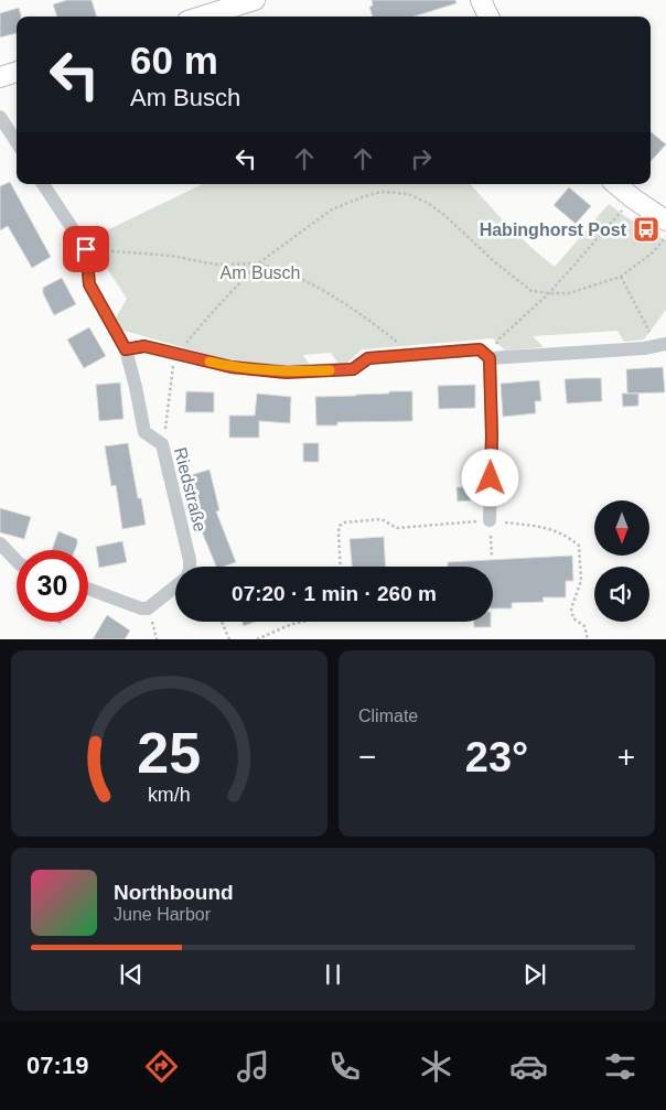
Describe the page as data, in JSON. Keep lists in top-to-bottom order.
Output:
{
  "streets": {
    "street": ["Riedstraße"]
  },
  "parks": ["Am Busch"],
  "places": {
    "bus stop": ["Habinghorst Post"]
  },
  "north": "bottom",
  "page": {
    "turn": ["60 m", "Am Busch"],
    "limit": "30",
    "trip": "07:20 · 1 min · 260 m",
    "tile": "Climate",
    "heat": ["−", "23°", "+"],
    "song": ["Northbound", "June Harbor"],
    "tabs": "07:19",
    "gauge": ["25", "km/h"]
  }
}
